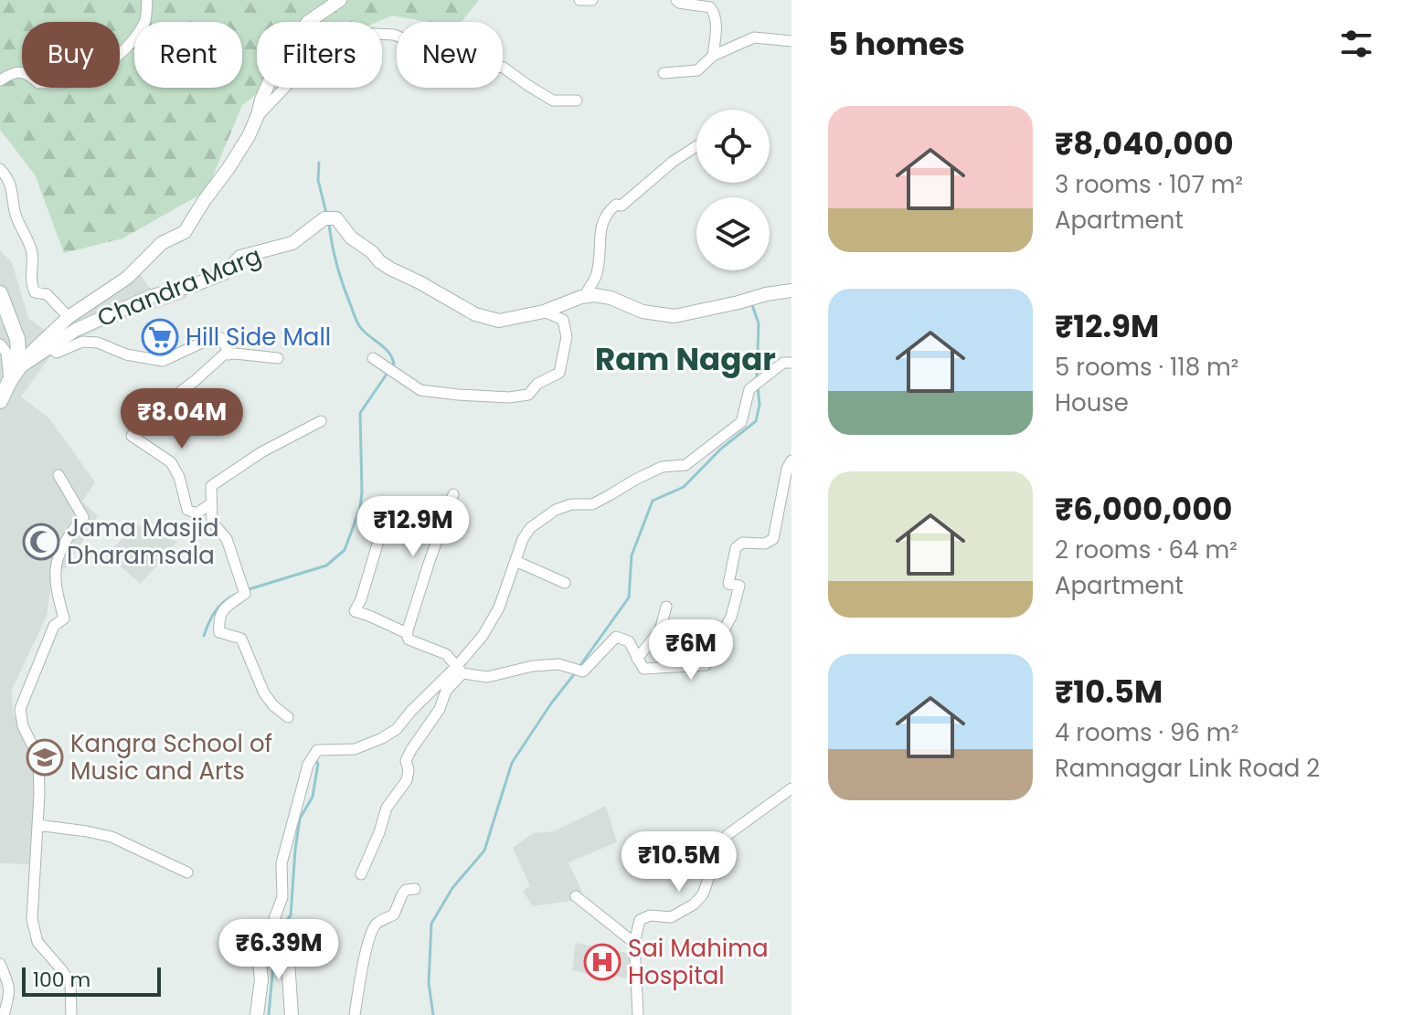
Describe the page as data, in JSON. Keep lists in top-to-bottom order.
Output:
{
  "streets": {
    "street": ["Chandra Marg"]
  },
  "districts": ["Ram Nagar"],
  "places": {
    "supermarket": ["Hill Side Mall"],
    "mosque": ["Jama Masjid Dharamsala"],
    "school or university": ["Kangra School of Music and Arts"],
    "hospital": ["Sai Mahima Hospital"]
  },
  "scale_bar": "100 m",
  "page": {
    "heading": "5 homes",
    "chip": [
      "Buy",
      "Rent",
      "Filters",
      "New"
    ],
    "list": [
      {
        "name": "₹8,040,000",
        "note": "3 rooms · 107 m² · Apartment"
      },
      {
        "name": "₹12.9M",
        "note": "5 rooms · 118 m² · House"
      },
      {
        "name": "₹6,000,000",
        "note": "2 rooms · 64 m² · Apartment"
      },
      {
        "name": "₹10.5M",
        "note": "4 rooms · 96 m² · Ramnagar Link Road 2"
      }
    ],
    "price": [
      "₹8.04M",
      "₹12.9M",
      "₹6M",
      "₹10.5M",
      "₹6.39M"
    ],
    "scale": "100 m"
  }
}
